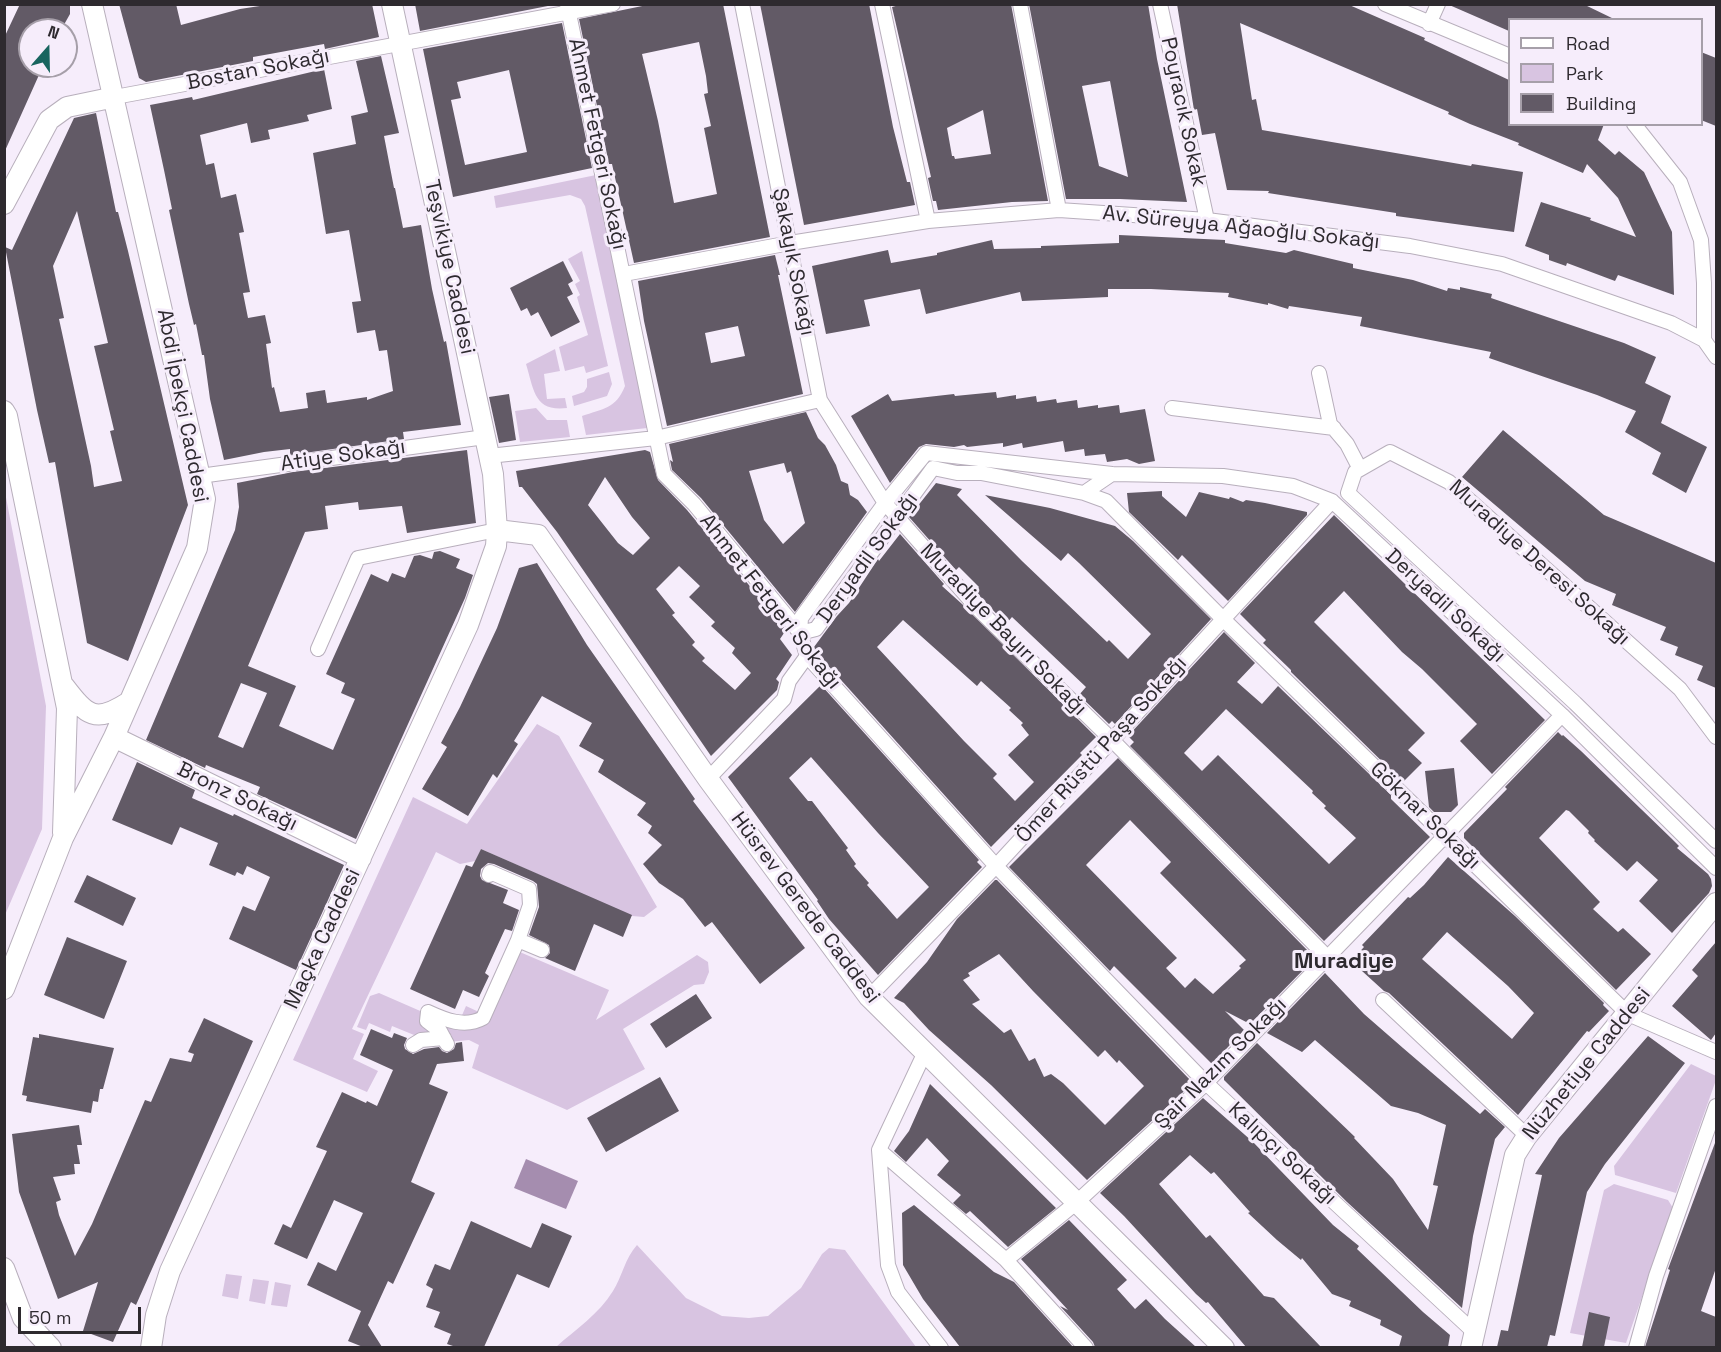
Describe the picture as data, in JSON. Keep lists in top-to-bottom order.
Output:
{
  "streets": {
    "street": [
      "Bostan Sokağı",
      "Poyracık Sokak",
      "Ahmet Fetgeri Sokağı",
      "Av. Süreyya Ağaoğlu Sokağı",
      "Şakayık Sokağı",
      "Teşvikiye Caddesi",
      "Abdi İpekçi Caddesi",
      "Atiye Sokağı",
      "Deryadil Sokağı",
      "Muradiye Deresi Sokağı",
      "Muradiye Bayırı Sokağı",
      "Ömer Rüstü Paşa Sokağı",
      "Bronz Sokağı",
      "Göknar Sokağı",
      "Hüsrev Gerede Caddesi",
      "Maçka Caddesi",
      "Şair Nazım Sokağı",
      "Nüzhetiye Caddesi",
      "Kalıpçı Sokağı"
    ]
  },
  "crossings": [
    ["Bostan Sokağı", "Ahmet Fetgeri Sokağı"],
    ["Bostan Sokağı", "Teşvikiye Caddesi"],
    ["Bostan Sokağı", "Abdi İpekçi Caddesi"],
    ["Poyracık Sokak", "Av. Süreyya Ağaoğlu Sokağı"],
    ["Ahmet Fetgeri Sokağı", "Av. Süreyya Ağaoğlu Sokağı"],
    ["Ahmet Fetgeri Sokağı", "Deryadil Sokağı"],
    ["Ahmet Fetgeri Sokağı", "Ömer Rüstü Paşa Sokağı"],
    ["Ahmet Fetgeri Sokağı", "Kalıpçı Sokağı"],
    ["Av. Süreyya Ağaoğlu Sokağı", "Şakayık Sokağı"],
    ["Şakayık Sokağı", "Deryadil Sokağı"],
    ["Şakayık Sokağı", "Muradiye Bayırı Sokağı"],
    ["Teşvikiye Caddesi", "Atiye Sokağı"],
    ["Teşvikiye Caddesi", "Hüsrev Gerede Caddesi"],
    ["Teşvikiye Caddesi", "Maçka Caddesi"],
    ["Abdi İpekçi Caddesi", "Atiye Sokağı"],
    ["Abdi İpekçi Caddesi", "Bronz Sokağı"],
    ["Deryadil Sokağı", "Muradiye Deresi Sokağı"],
    ["Deryadil Sokağı", "Muradiye Bayırı Sokağı"],
    ["Deryadil Sokağı", "Ömer Rüstü Paşa Sokağı"],
    ["Deryadil Sokağı", "Göknar Sokağı"],
    ["Deryadil Sokağı", "Şair Nazım Sokağı"],
    ["Muradiye Bayırı Sokağı", "Ömer Rüstü Paşa Sokağı"],
    ["Muradiye Bayırı Sokağı", "Şair Nazım Sokağı"],
    ["Ömer Rüstü Paşa Sokağı", "Göknar Sokağı"],
    ["Ömer Rüstü Paşa Sokağı", "Hüsrev Gerede Caddesi"],
    ["Ömer Rüstü Paşa Sokağı", "Kalıpçı Sokağı"],
    ["Bronz Sokağı", "Maçka Caddesi"],
    ["Göknar Sokağı", "Şair Nazım Sokağı"],
    ["Göknar Sokağı", "Nüzhetiye Caddesi"],
    ["Hüsrev Gerede Caddesi", "Maçka Caddesi"],
    ["Hüsrev Gerede Caddesi", "Şair Nazım Sokağı"],
    ["Şair Nazım Sokağı", "Kalıpçı Sokağı"],
    ["Nüzhetiye Caddesi", "Kalıpçı Sokağı"]
  ],
  "districts": ["Muradiye"],
  "legend": ["Road", "Park", "Building"],
  "scale_bar": "50 m",
  "north": "top"
}
